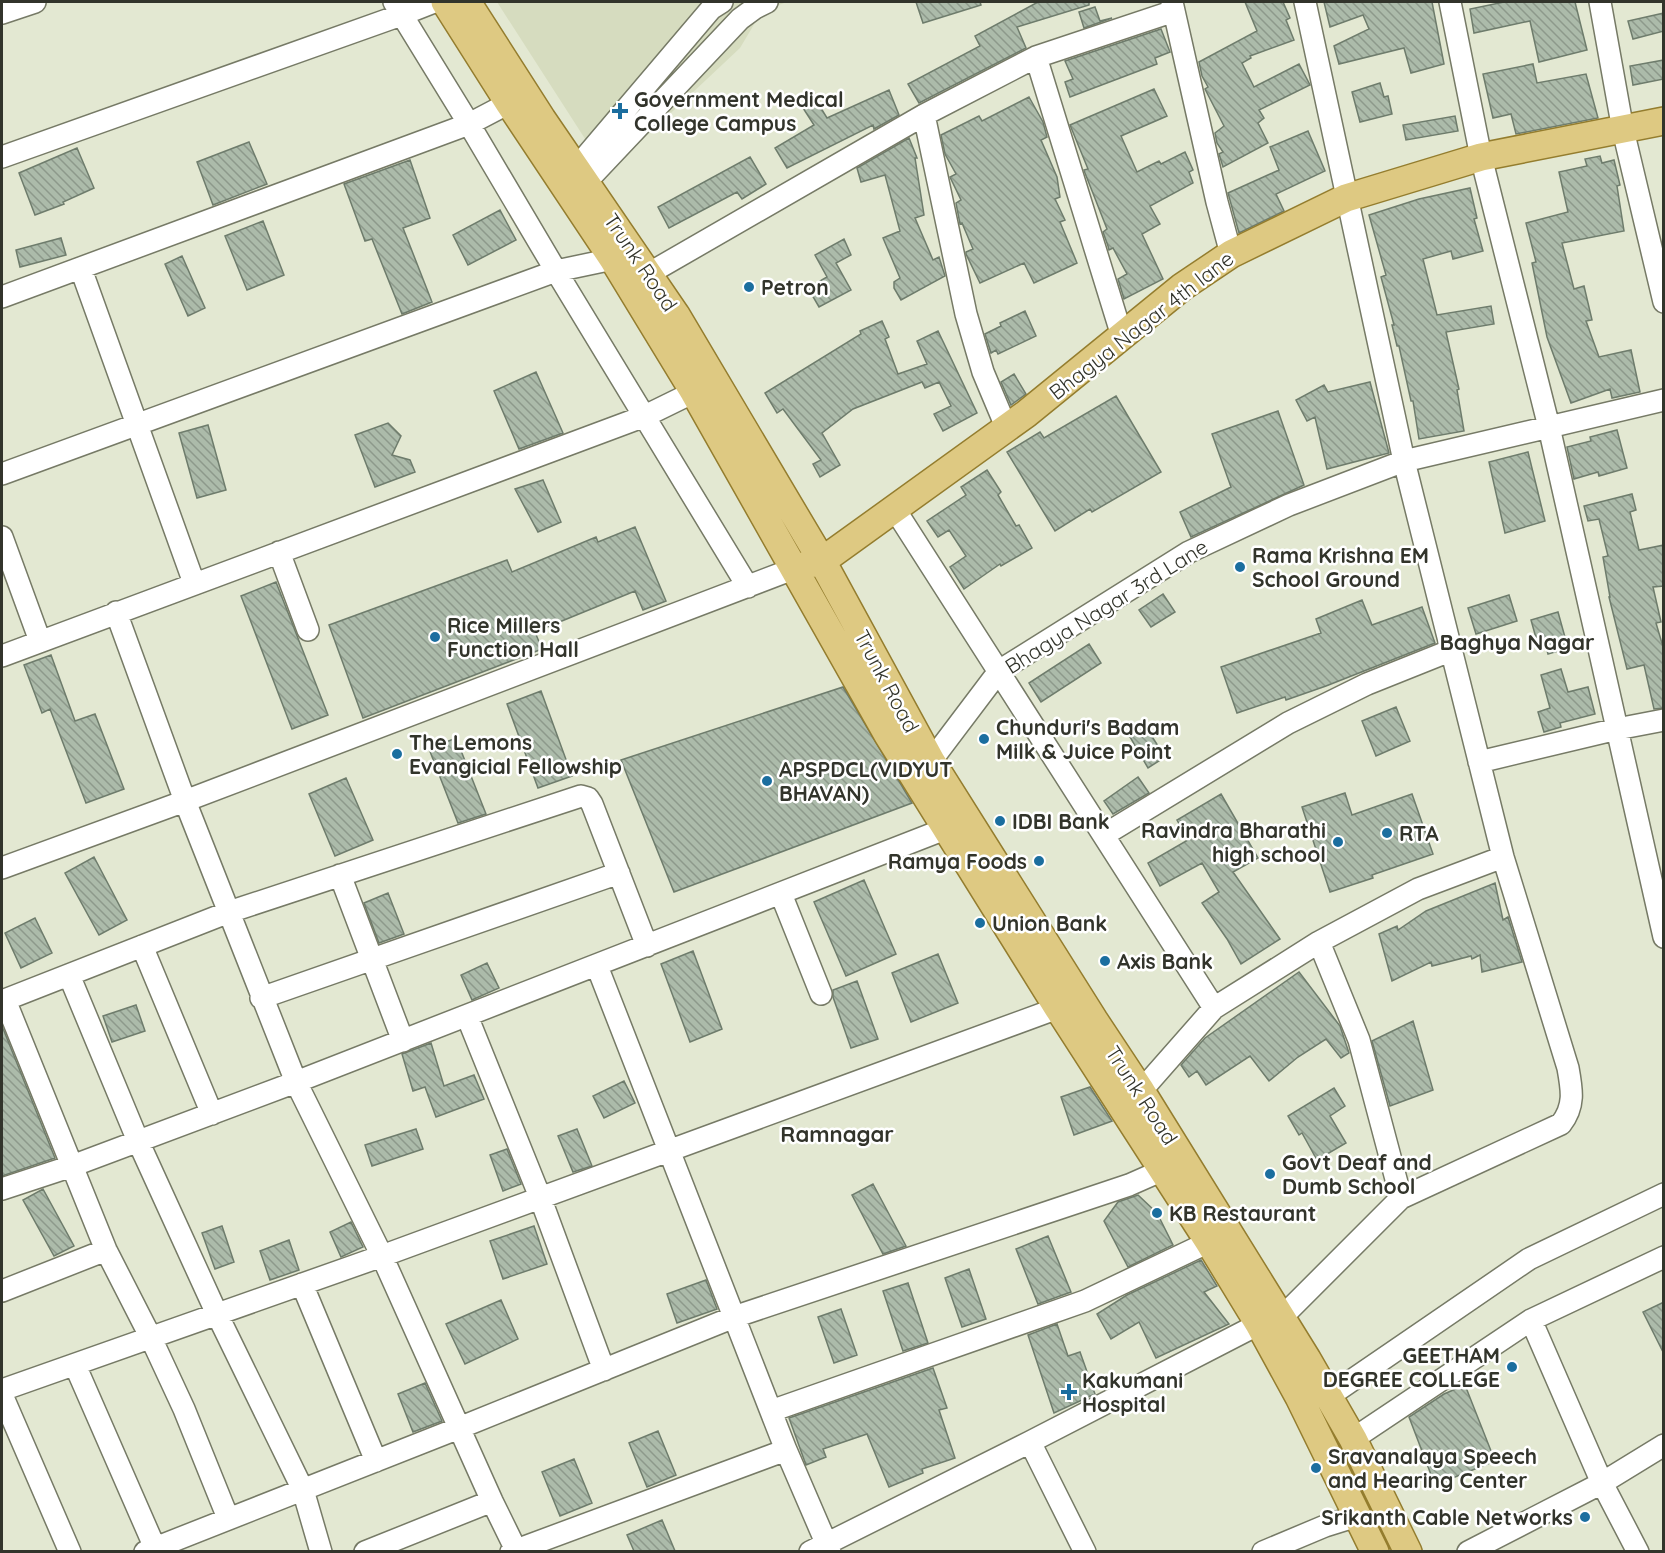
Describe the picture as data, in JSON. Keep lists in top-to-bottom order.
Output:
{
  "streets": {
    "main road": ["Trunk Road", "Bhagya Nagar 4th lane"],
    "street": ["Bhagya Nagar 3rd Lane"]
  },
  "crossings": [
    ["Trunk Road", "Bhagya Nagar 4th lane"],
    ["Trunk Road", "Bhagya Nagar 3rd Lane"]
  ],
  "districts": ["Baghya Nagar", "Ramnagar"],
  "places": {
    "health": ["Government Medical College Campus", "Kakumani Hospital"],
    "other": [
      "Petron",
      "Rama Krishna EM School Ground",
      "Rice Millers Function Hall",
      "Chunduri's Badam Milk & Juice Point",
      "The Lemons Evangicial Fellowship",
      "APSPDCL(VIDYUT BHAVAN)",
      "IDBI Bank",
      "RTA",
      "Ravindra Bharathi high school",
      "Ramya Foods",
      "Union Bank",
      "Axis Bank",
      "Govt Deaf and Dumb School",
      "KB Restaurant",
      "GEETHAM DEGREE COLLEGE",
      "Sravanalaya Speech and Hearing Center",
      "Srikanth Cable Networks"
    ]
  }
}
